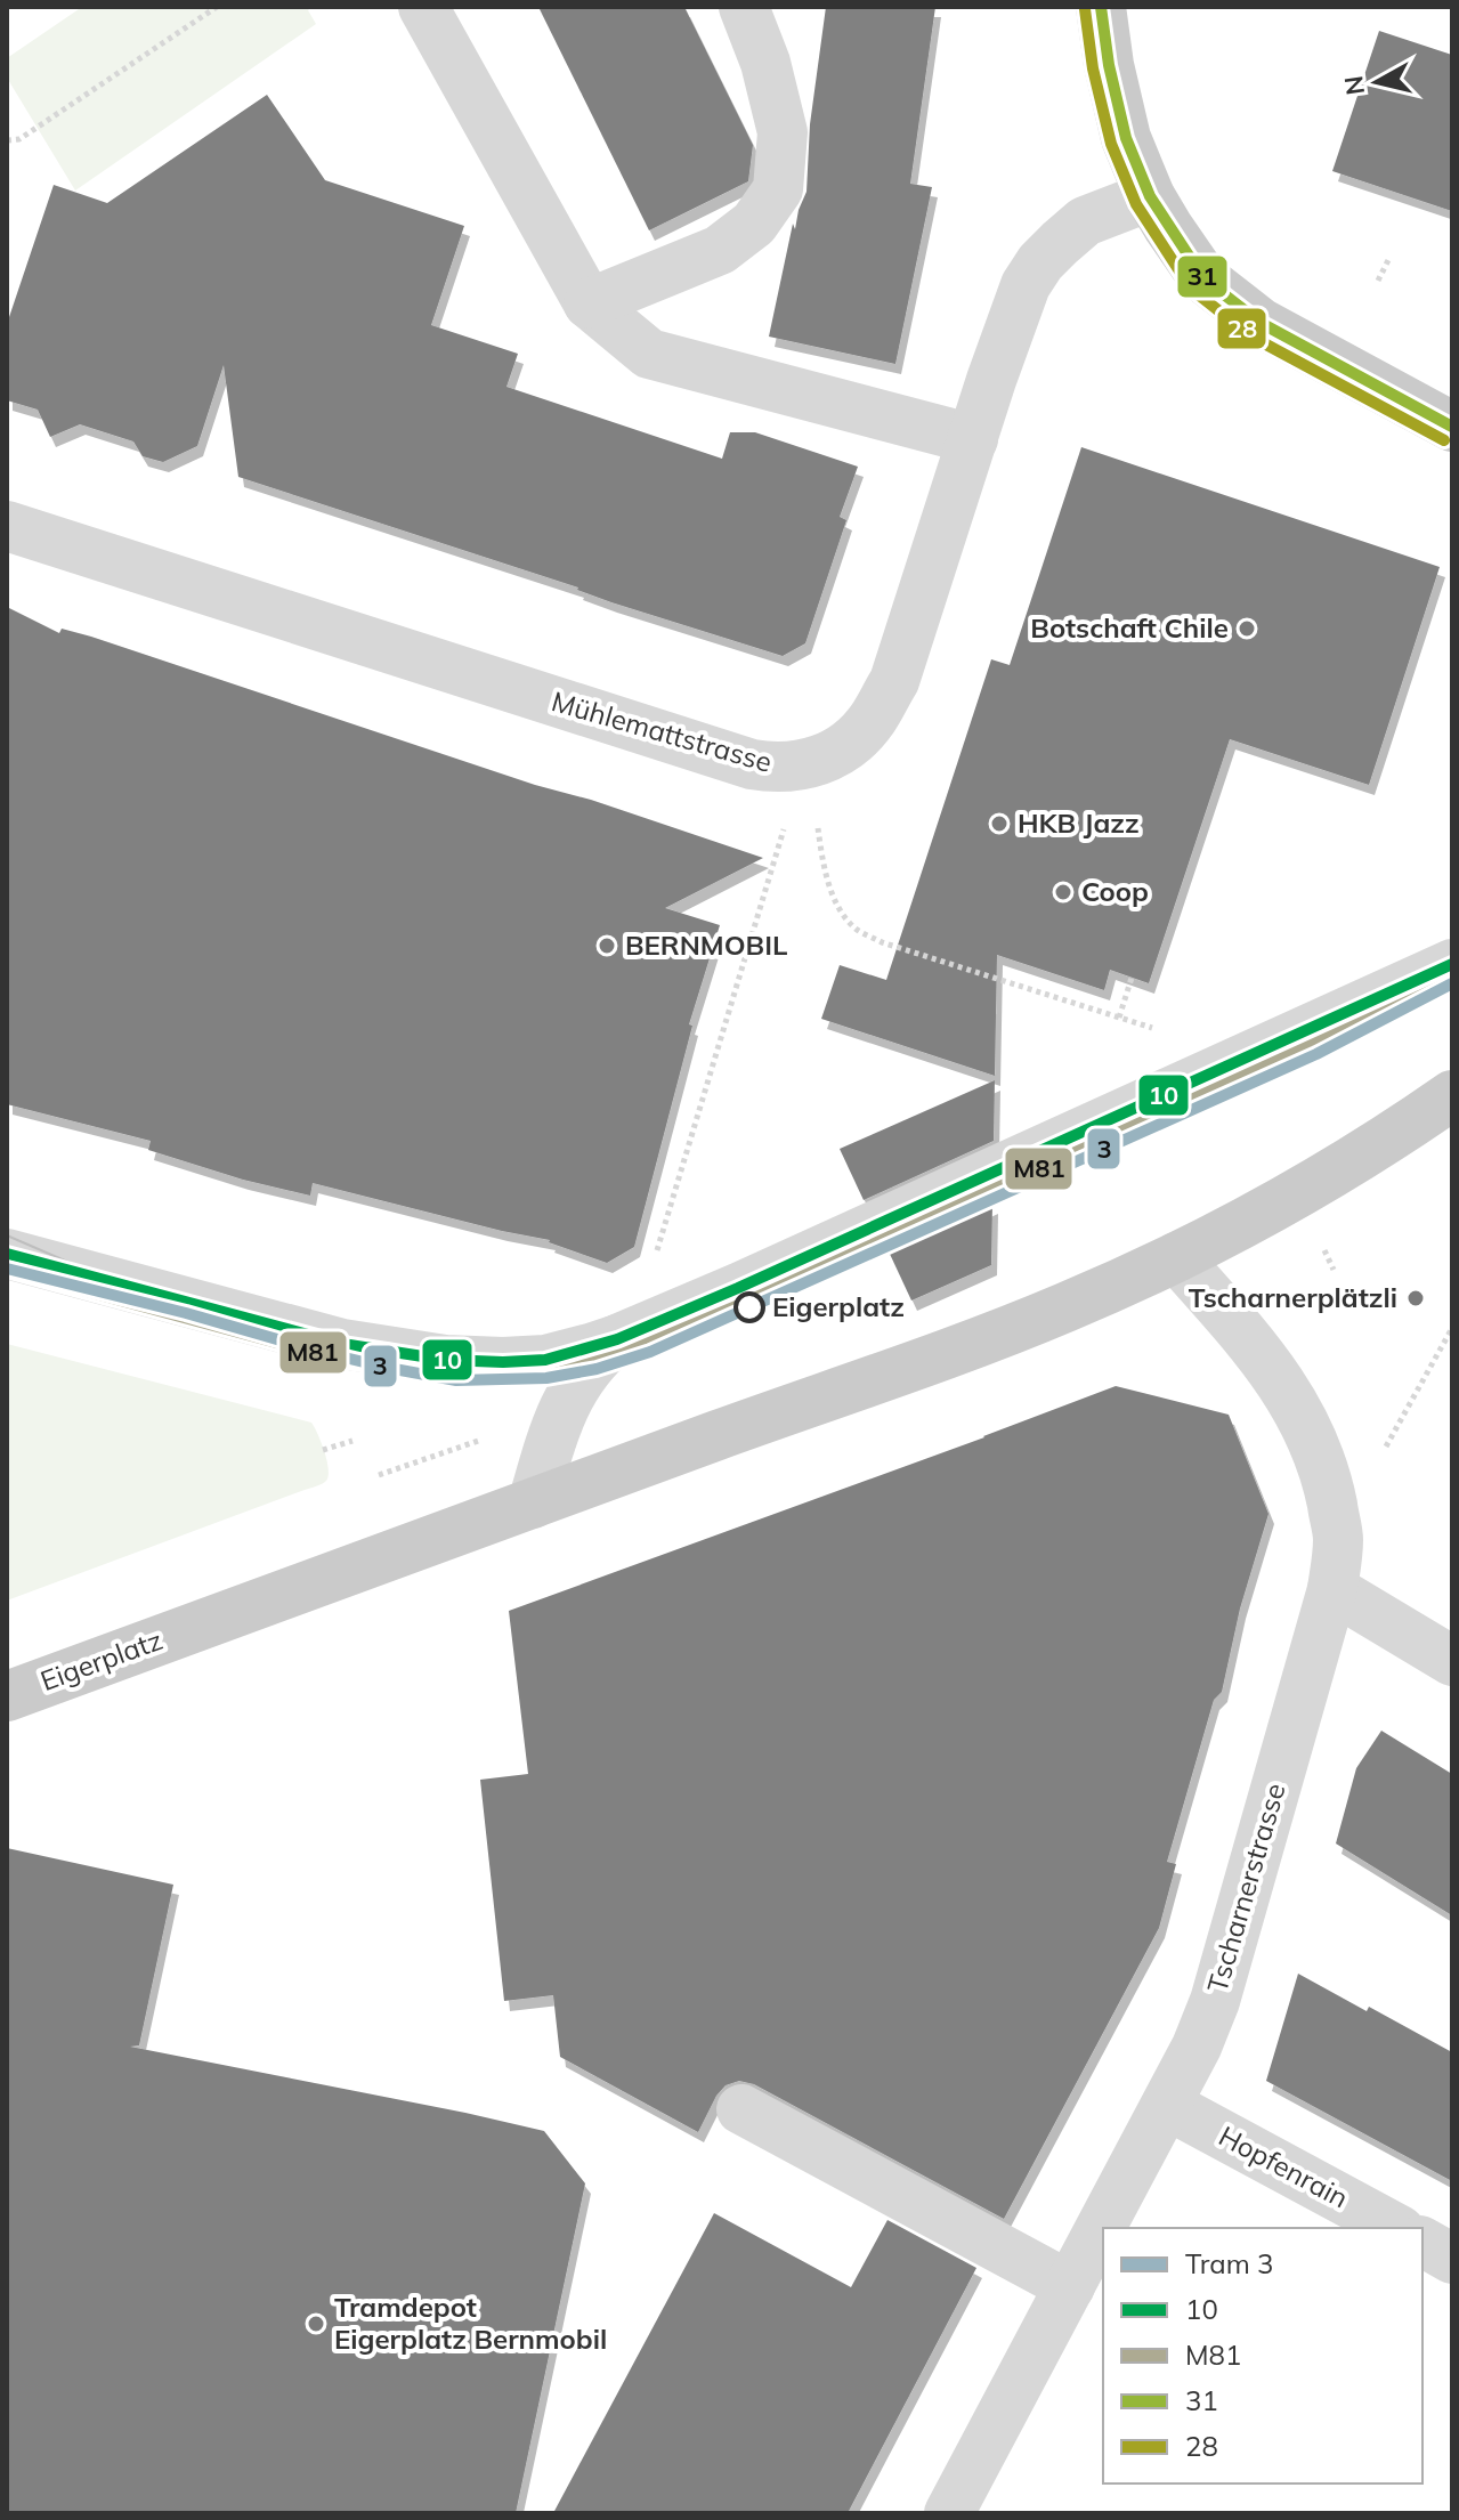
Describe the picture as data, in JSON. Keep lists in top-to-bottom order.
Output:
{
  "streets": {
    "main road": ["Eigerplatz"],
    "street": ["Mühlemattstrasse", "Tscharnerstrasse", "Hopfenrain"]
  },
  "crossings": [
    ["Eigerplatz", "Tscharnerstrasse"],
    ["Tscharnerstrasse", "Hopfenrain"]
  ],
  "places": [
    "Botschaft Chile",
    "HKB Jazz",
    "Coop",
    "BERNMOBIL",
    "Tscharnerplätzli",
    "Eigerplatz",
    "Tramdepot Eigerplatz Bernmobil"
  ],
  "lines": [
    "transit line 31",
    "transit line 28",
    "transit line 10",
    "transit line M81",
    "tram line 3"
  ],
  "legend": [
    "Tram 3",
    "10",
    "M81",
    "31",
    "28"
  ],
  "north": "left"
}
